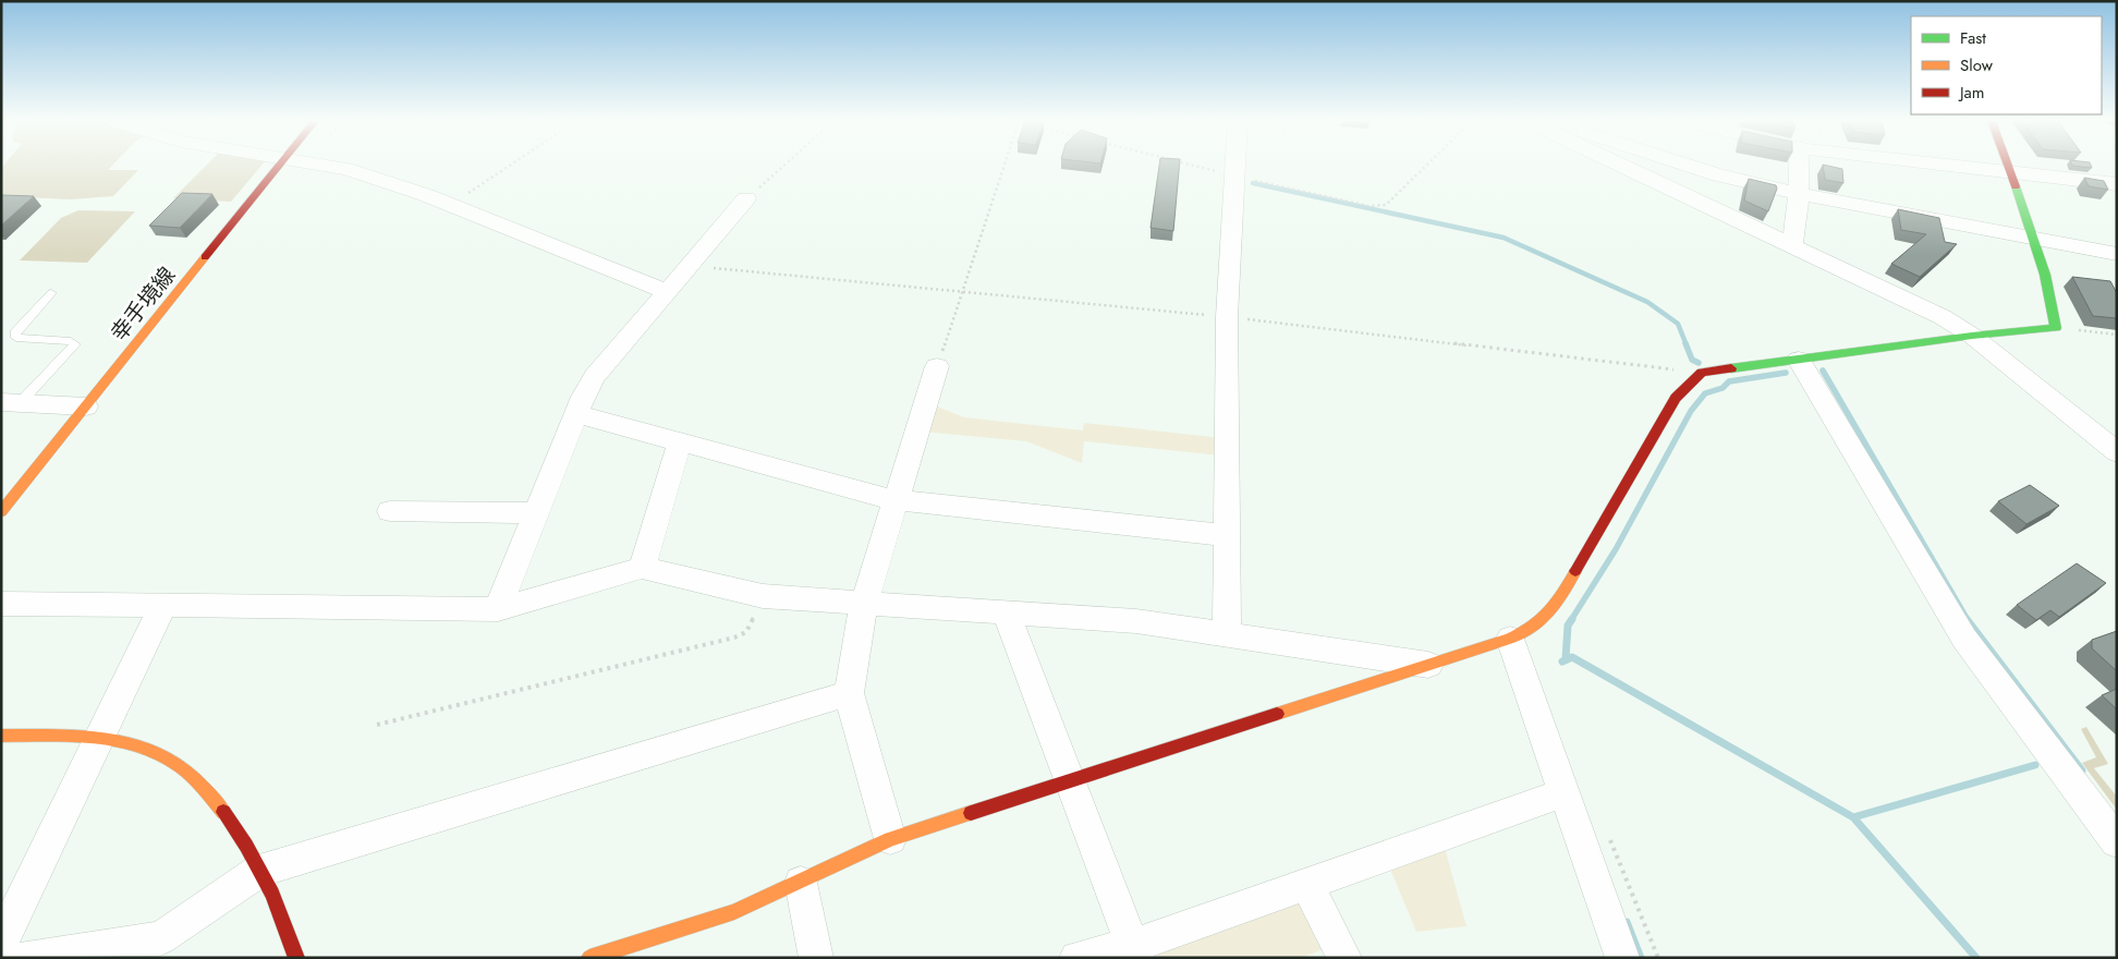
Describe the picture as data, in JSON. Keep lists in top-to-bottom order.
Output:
{
  "streets": {
    "street": ["幸手境線"]
  },
  "legend": ["Fast", "Slow", "Jam"]
}
